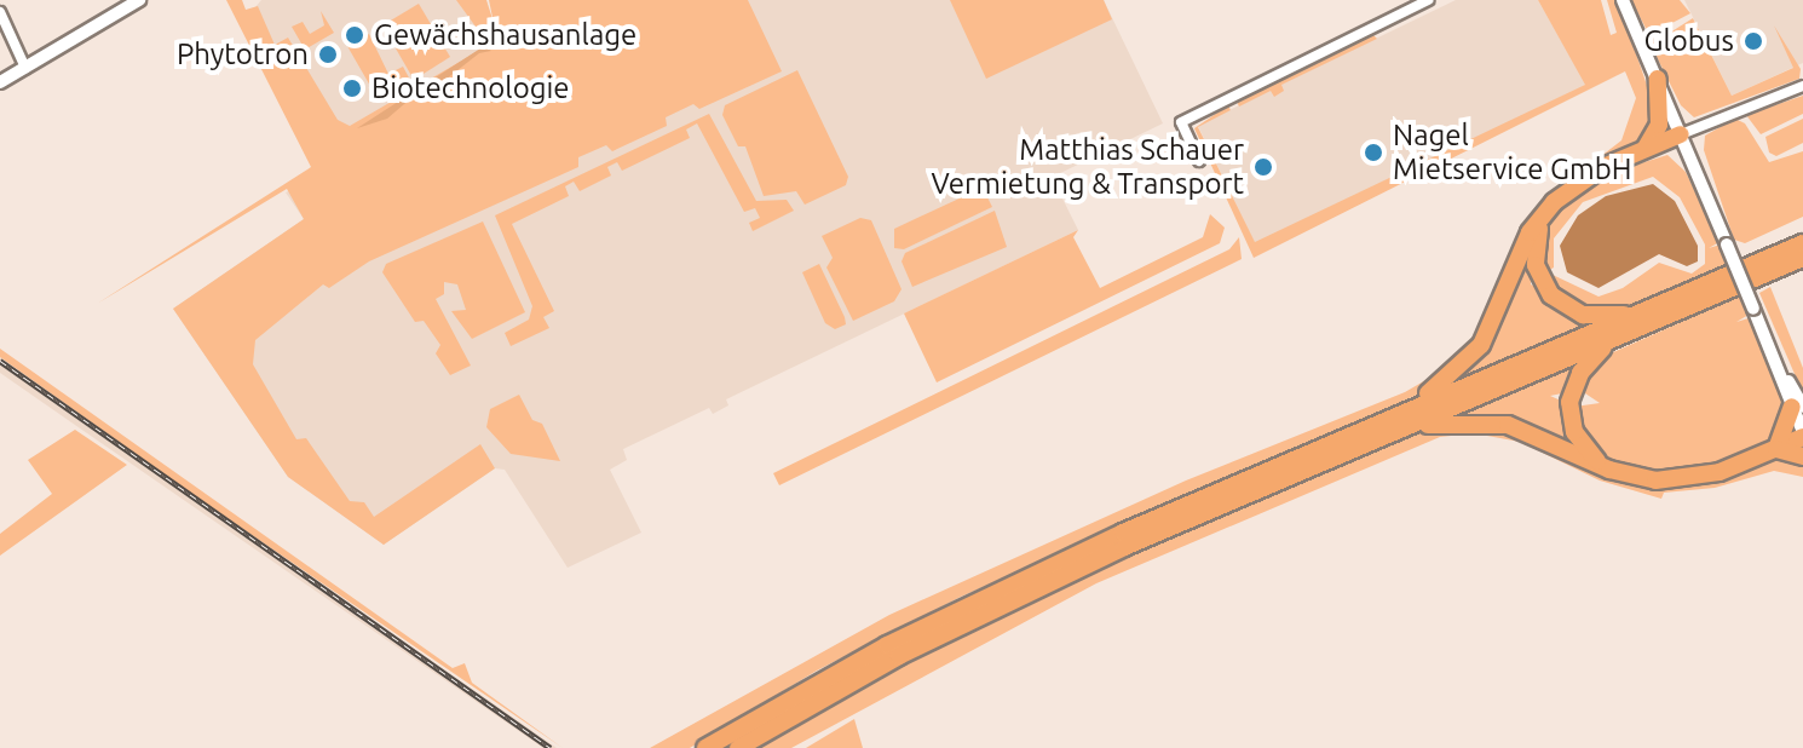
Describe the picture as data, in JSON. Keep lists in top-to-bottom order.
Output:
{
  "places": [
    "Gewächshausanlage",
    "Globus",
    "Phytotron",
    "Biotechnologie",
    "Nagel Mietservice GmbH",
    "Matthias Schauer Vermietung & Transport"
  ]
}
